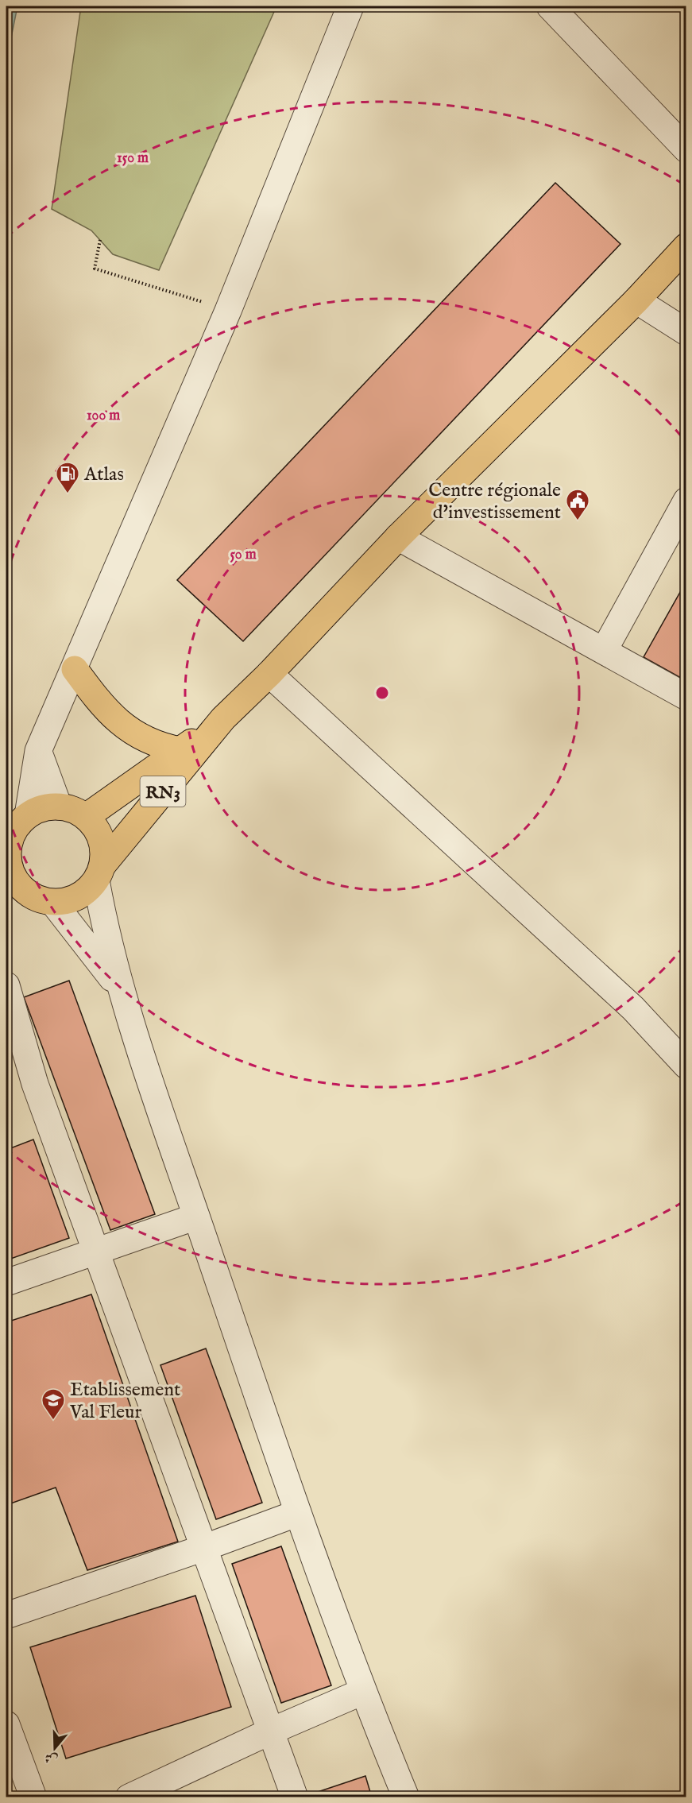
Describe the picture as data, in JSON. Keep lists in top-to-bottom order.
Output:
{
  "streets": {
    "main road": ["RN3"]
  },
  "places": {
    "fuel station": ["Atlas"],
    "public building": ["Centre régionale d'investissement"],
    "school or university": ["Etablissement Val Fleur"]
  },
  "north": "bottom",
  "rings": ["150 m", "100 m", "50 m"]
}
